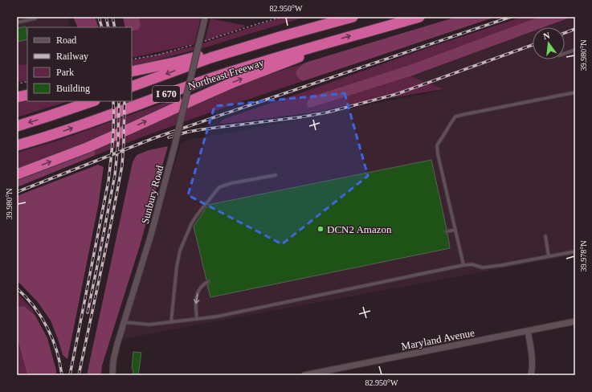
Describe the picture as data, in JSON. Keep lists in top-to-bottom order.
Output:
{
  "streets": {
    "highway": ["Northeast Freeway", "I 670"],
    "street": ["Sunbury Road", "Maryland Avenue"]
  },
  "places": ["DCN2 Amazon"],
  "legend": [
    "Road",
    "Railway",
    "Park",
    "Building"
  ],
  "north": "top",
  "coordinates": ["82.950°W", "39.980°N", "39.978°N"]
}
